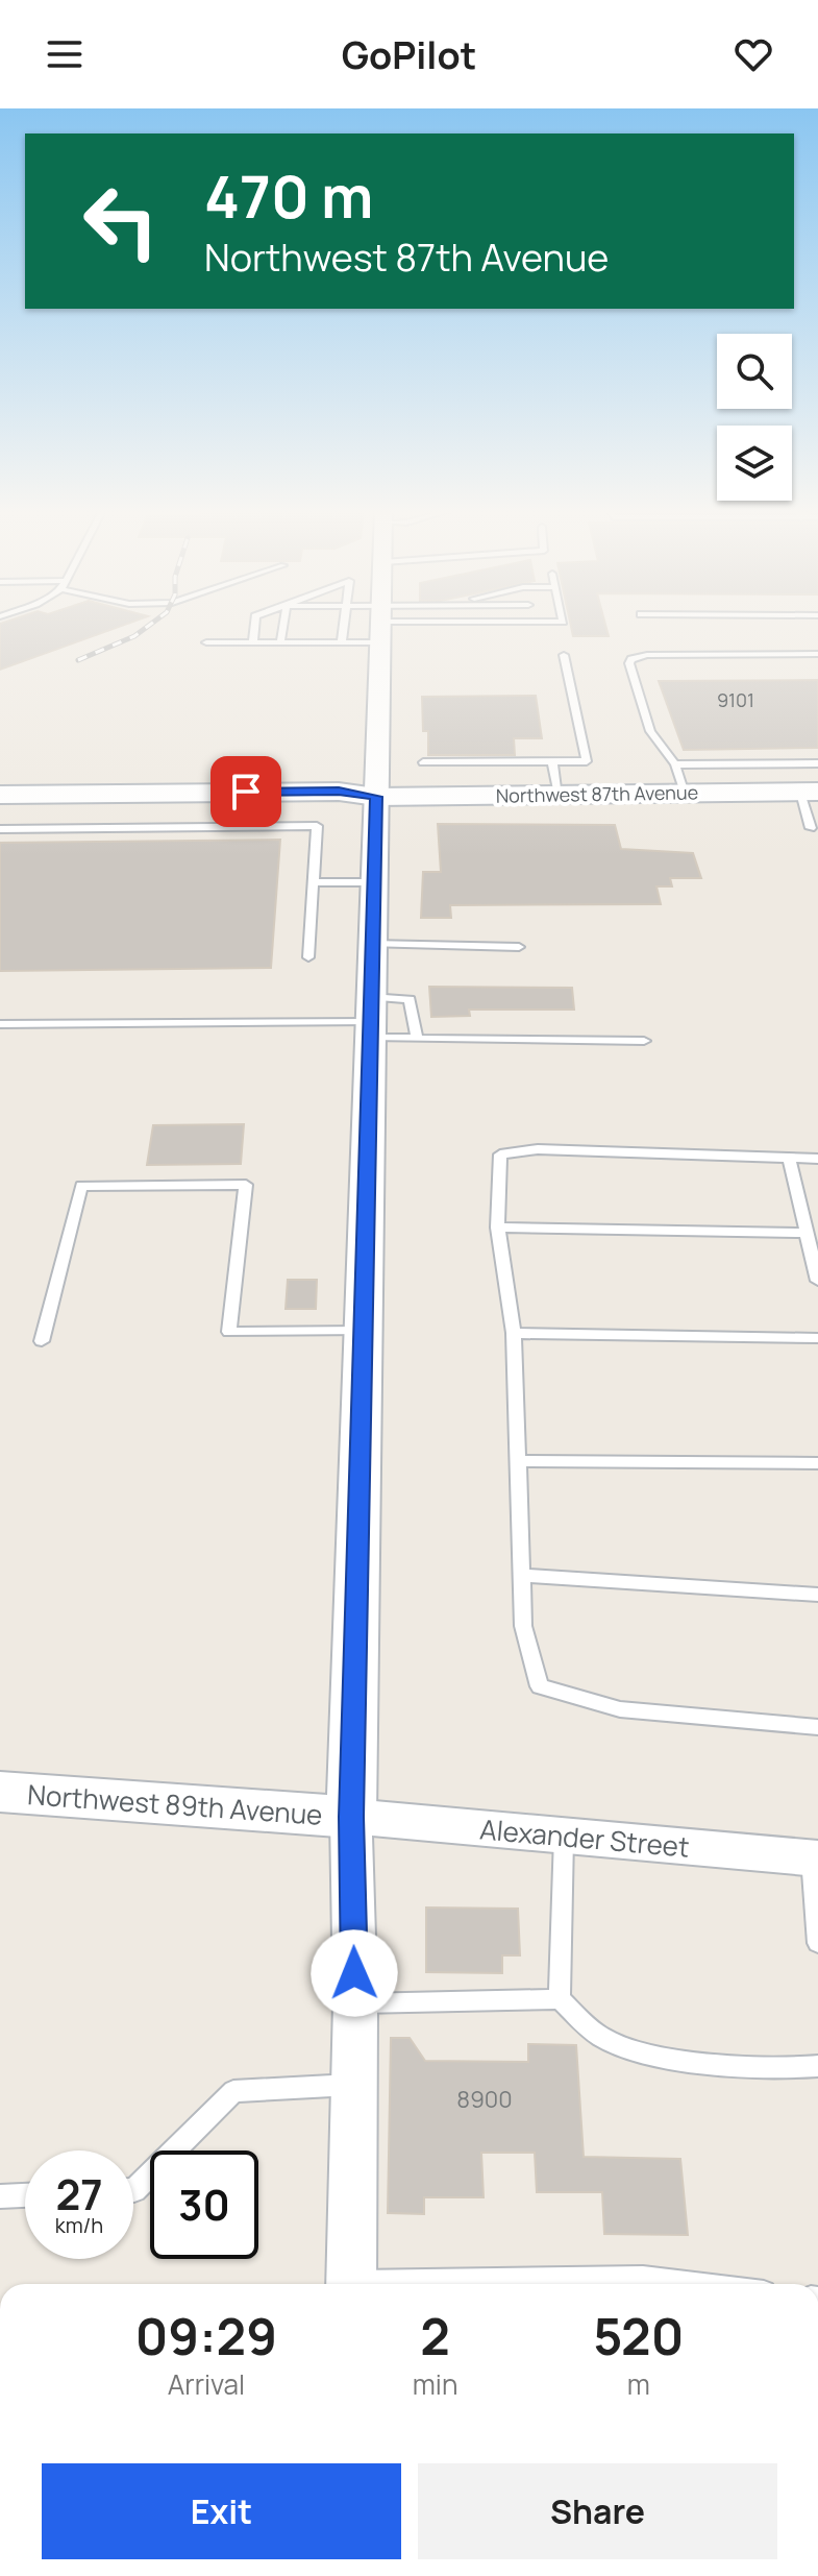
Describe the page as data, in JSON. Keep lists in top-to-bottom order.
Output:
{
  "streets": {
    "main road": ["Northwest 87th Avenue"],
    "street": ["Northwest 89th Avenue", "Alexander Street"]
  },
  "crossings": [
    ["Northwest 89th Avenue", "Alexander Street"]
  ],
  "house_numbers": ["9101", "8900"],
  "page": {
    "header": "GoPilot",
    "turn": ["470 m", "Northwest 87th Avenue"],
    "speed": "27 km/h",
    "limit": "30",
    "eta": [
      "09:29",
      "Arrival",
      "2",
      "min",
      "520",
      "m"
    ],
    "buttons": ["Exit", "Share"]
  }
}
